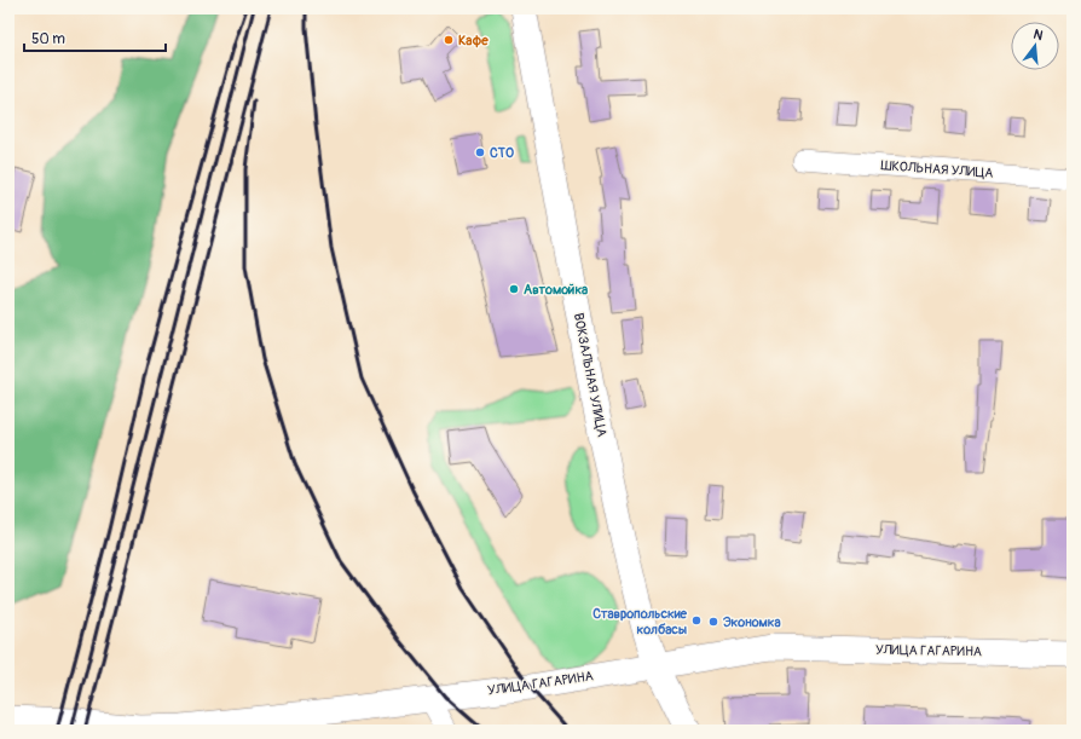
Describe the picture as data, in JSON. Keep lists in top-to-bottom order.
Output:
{
  "streets": {
    "main road": ["ВОКЗАЛЬНАЯ УЛИЦА", "УЛИЦА ГАГАРИНА"],
    "street": ["ШКОЛЬНАЯ УЛИЦА"]
  },
  "crossings": [
    ["ВОКЗАЛЬНАЯ УЛИЦА", "УЛИЦА ГАГАРИНА"]
  ],
  "places": [
    "Кафе",
    "СТО",
    "Автомойка",
    "Ставропольские колбасы",
    "Экономка"
  ],
  "scale_bar": "50 m",
  "north": "top"
}
